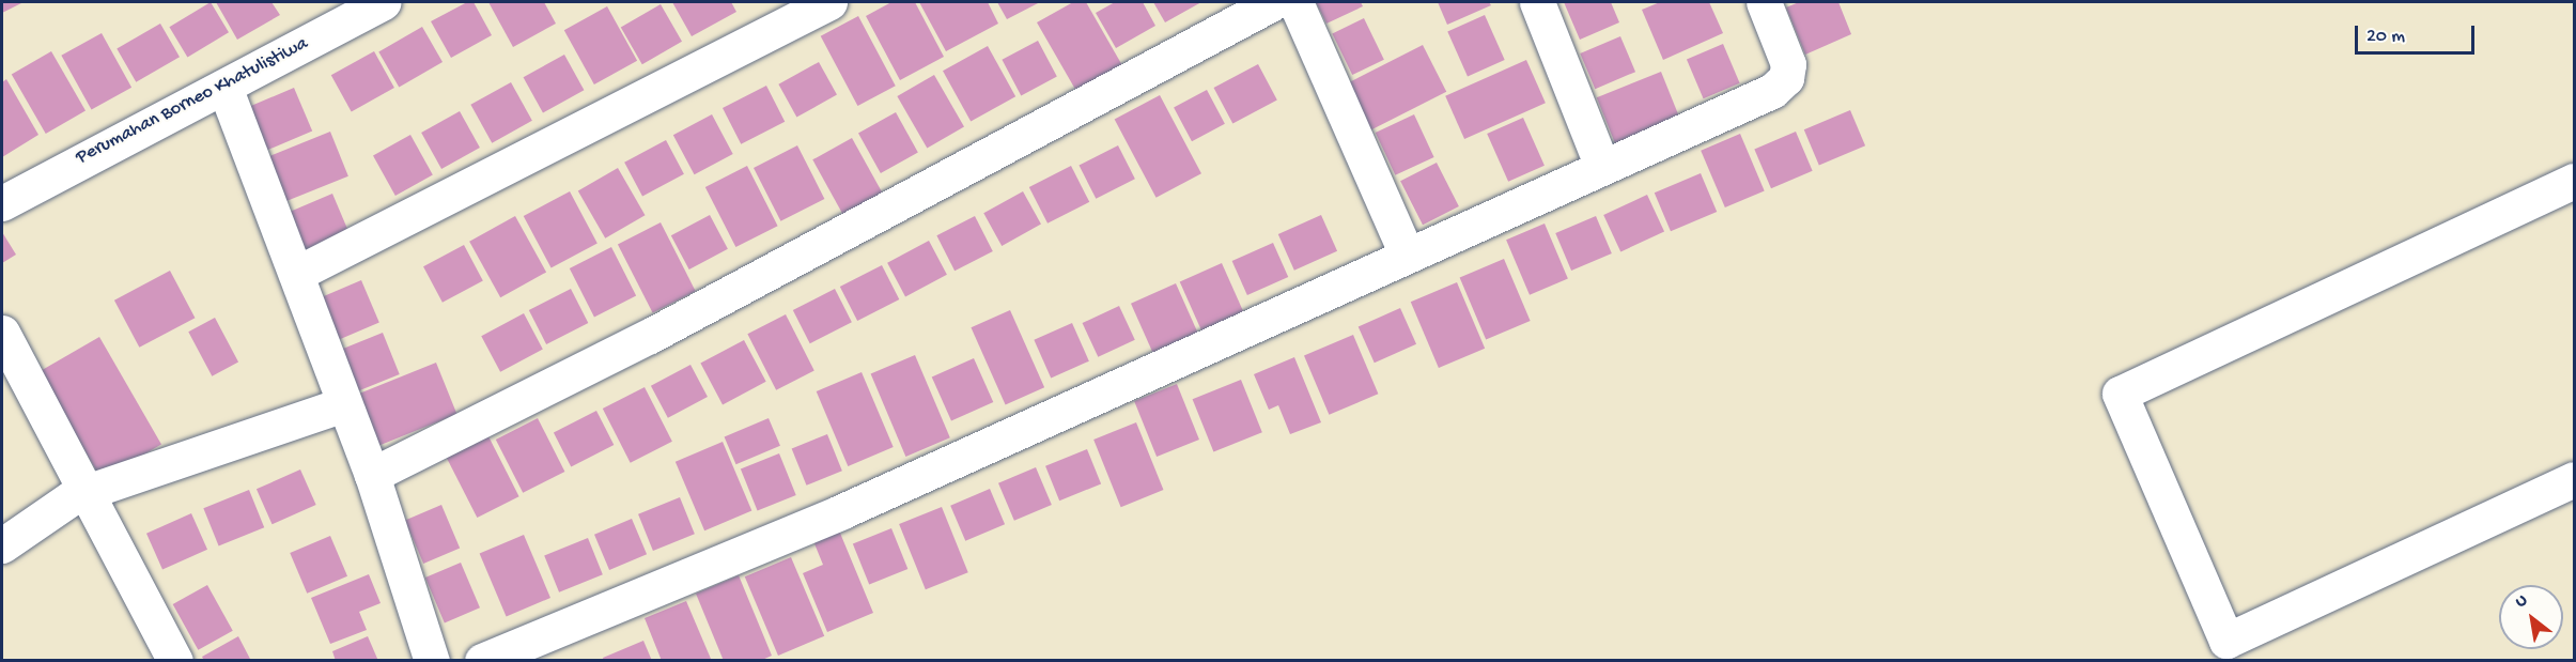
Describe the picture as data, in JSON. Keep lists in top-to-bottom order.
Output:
{
  "streets": {
    "street": ["Perumahan Borneo Khatulistiwa"]
  },
  "scale_bar": "20 m",
  "north": "top left"
}
